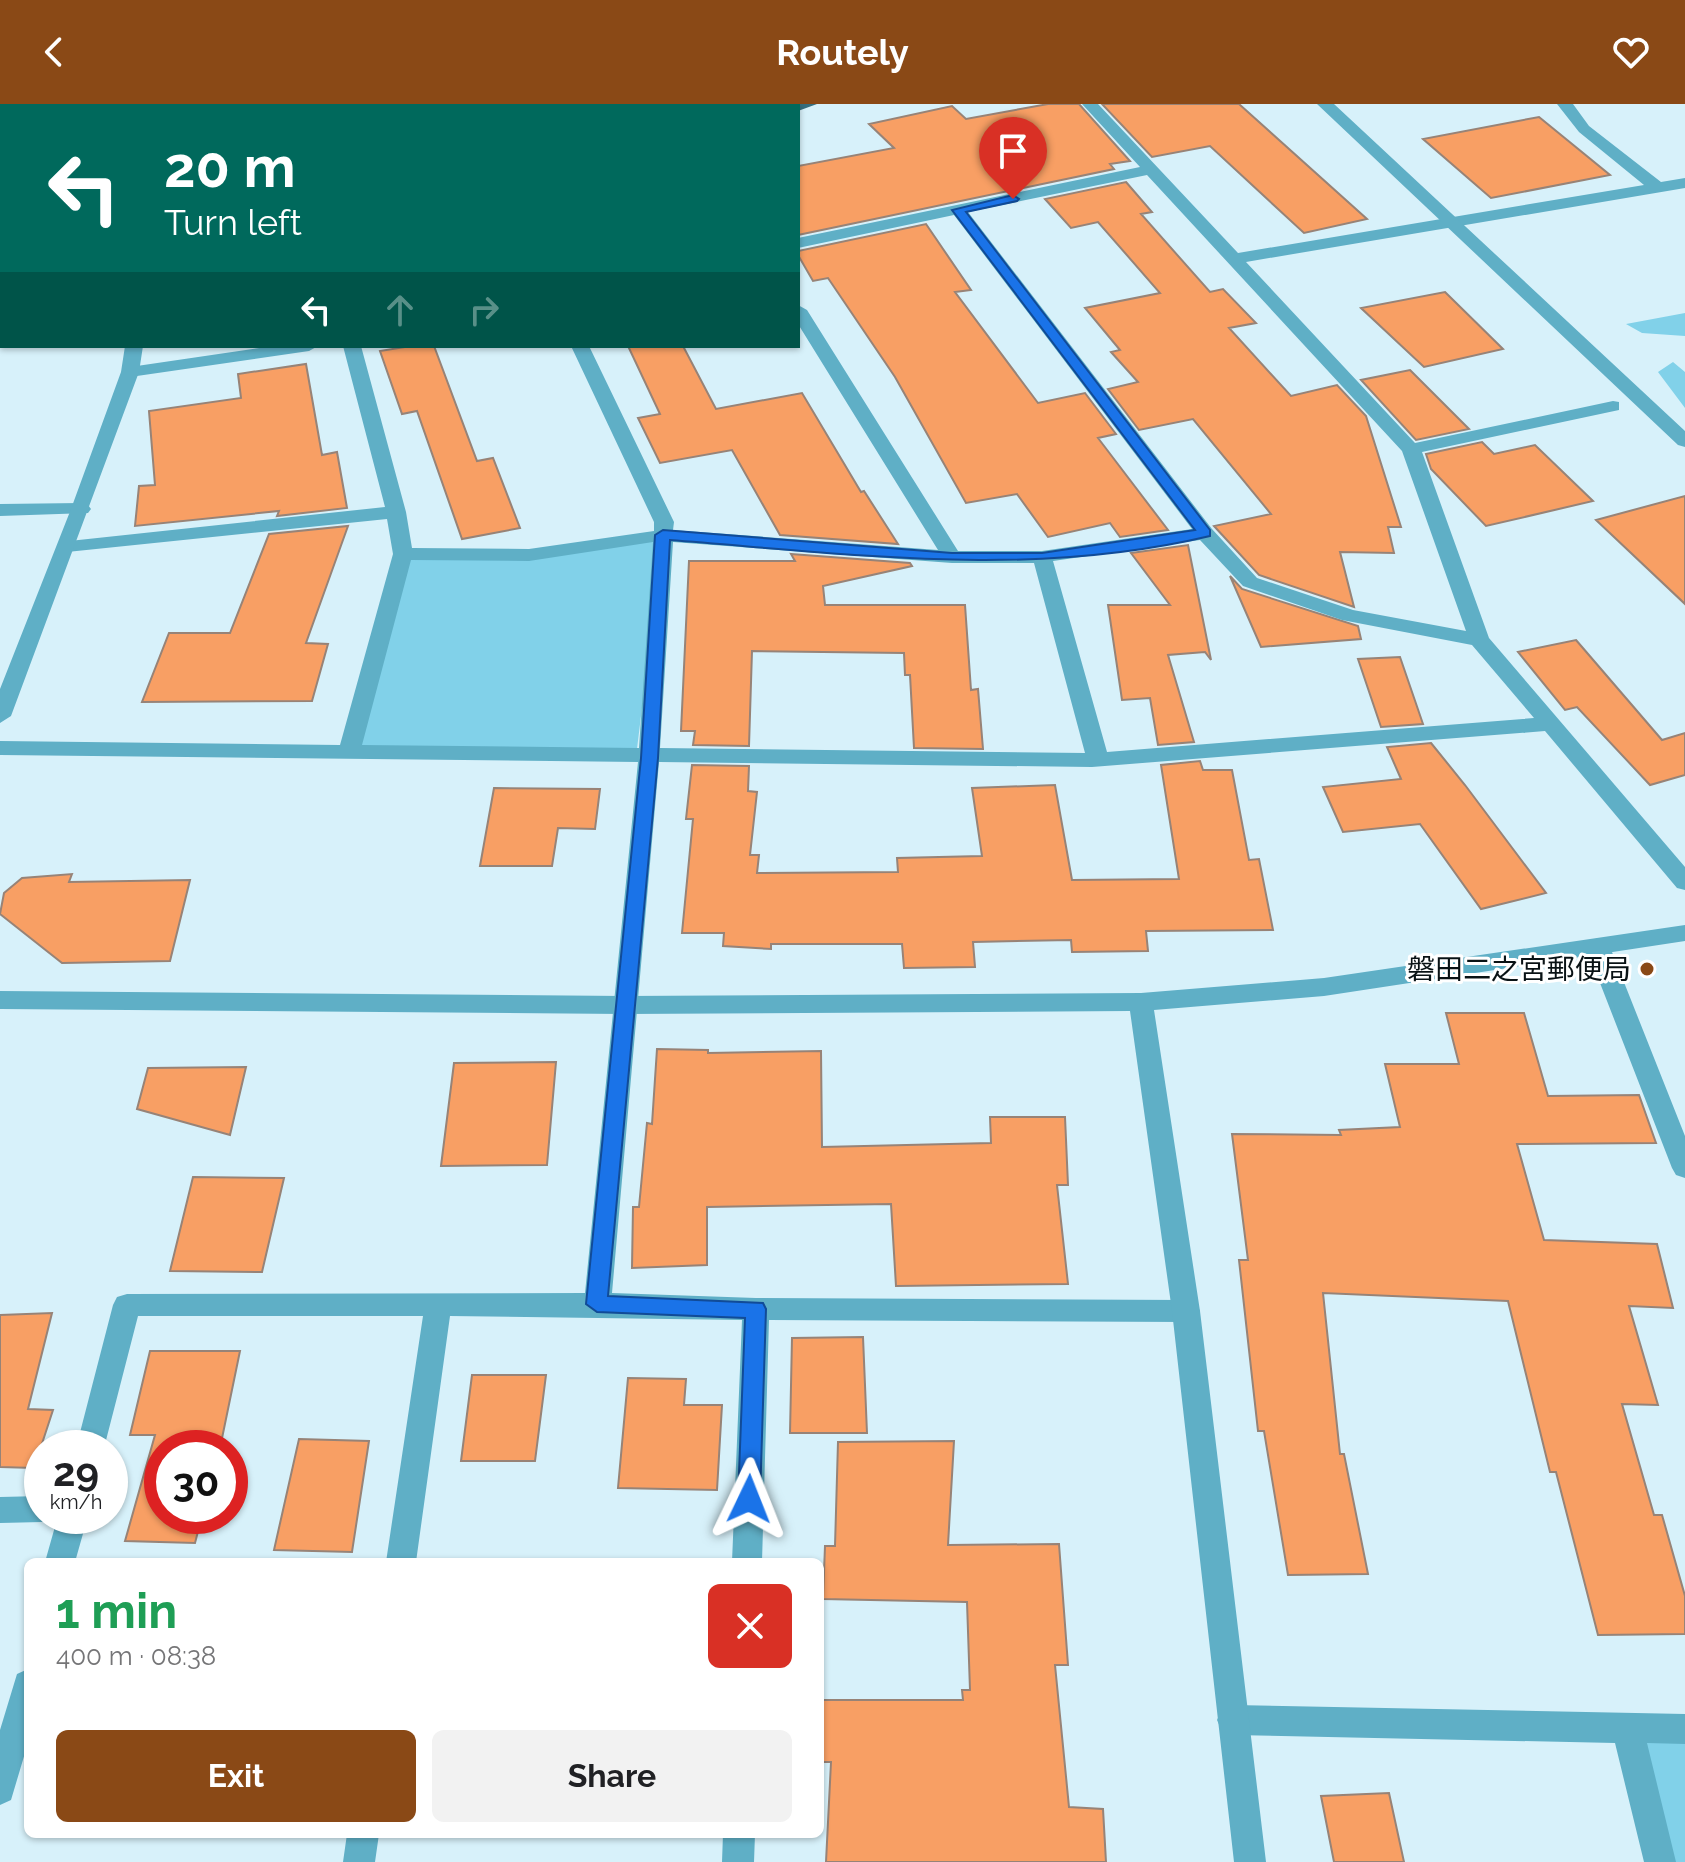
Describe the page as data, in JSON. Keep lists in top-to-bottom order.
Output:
{
  "places": ["磐田二之宮郵便局"],
  "page": {
    "header": "Routely",
    "turn": ["20 m", "Turn left"],
    "speed": "29 km/h",
    "limit": "30",
    "heading": ["1 min", "400 m · 08:38"],
    "buttons": ["Exit", "Share"]
  }
}
